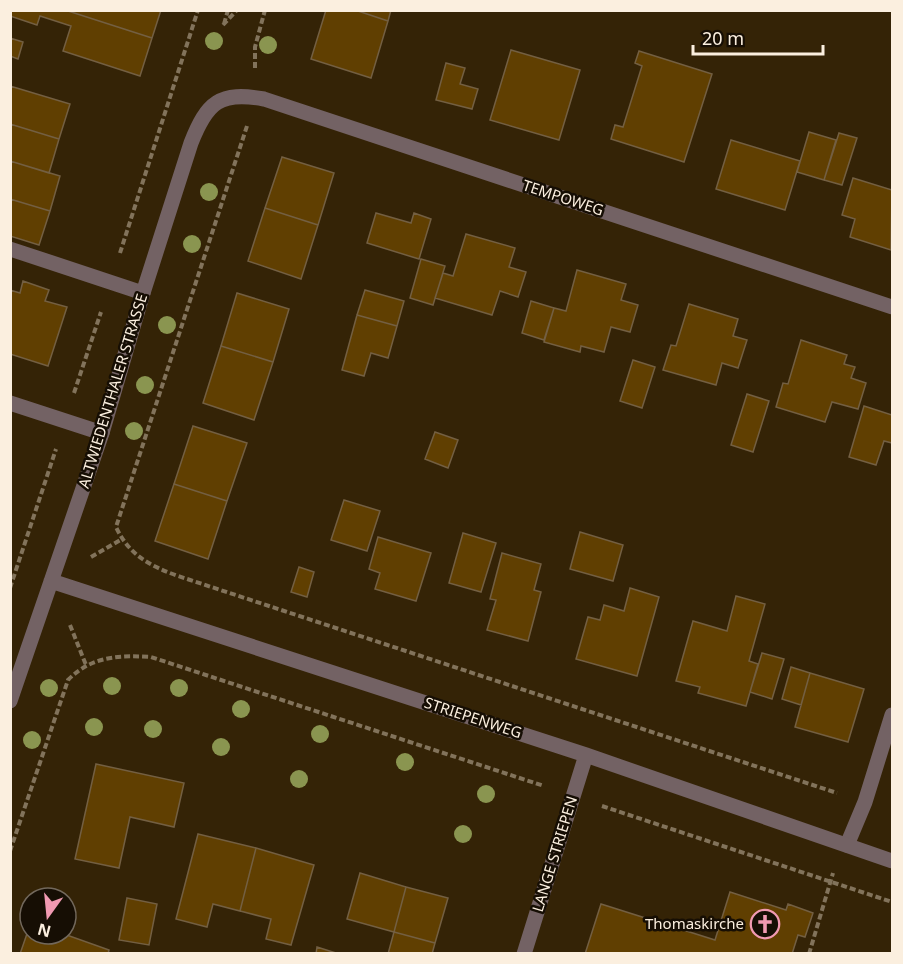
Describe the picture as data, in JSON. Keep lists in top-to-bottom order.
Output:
{
  "streets": {
    "street": [
      "TEMPOWEG",
      "ALTWIEDENTHALER STRASSE",
      "STRIEPENWEG",
      "LANGE STRIEPEN"
    ]
  },
  "crossings": [
    ["TEMPOWEG", "ALTWIEDENTHALER STRASSE"],
    ["ALTWIEDENTHALER STRASSE", "STRIEPENWEG"],
    ["STRIEPENWEG", "LANGE STRIEPEN"]
  ],
  "places": {
    "church": ["Thomaskirche"]
  },
  "scale_bar": "20 m",
  "north": "bottom"
}
